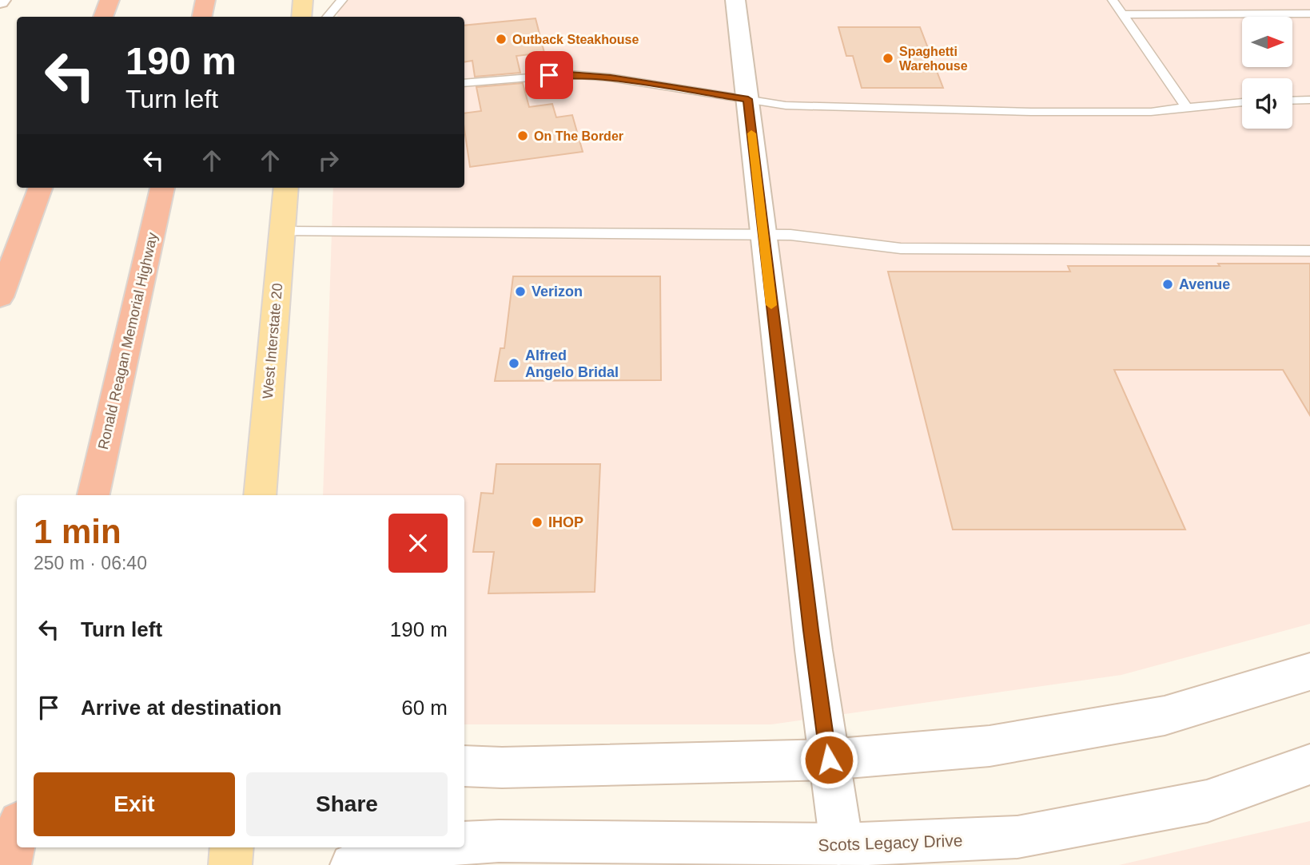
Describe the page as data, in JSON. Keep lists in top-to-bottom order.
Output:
{
  "streets": {
    "highway": ["Ronald Reagan Memorial Highway"],
    "main road": ["West Interstate 20"],
    "street": ["Scots Legacy Drive"]
  },
  "places": [
    "Outback Steakhouse",
    "Spaghetti Warehouse",
    "On The Border",
    "Avenue",
    "Verizon",
    "Alfred Angelo Bridal",
    "IHOP"
  ],
  "north": "right",
  "page": {
    "turn": ["190 m", "Turn left"],
    "heading": ["1 min", "250 m · 06:40"],
    "list": [
      {
        "name": "Turn left",
        "value": "190 m"
      },
      {
        "name": "Arrive at destination",
        "value": "60 m"
      }
    ],
    "buttons": ["Exit", "Share"]
  }
}
